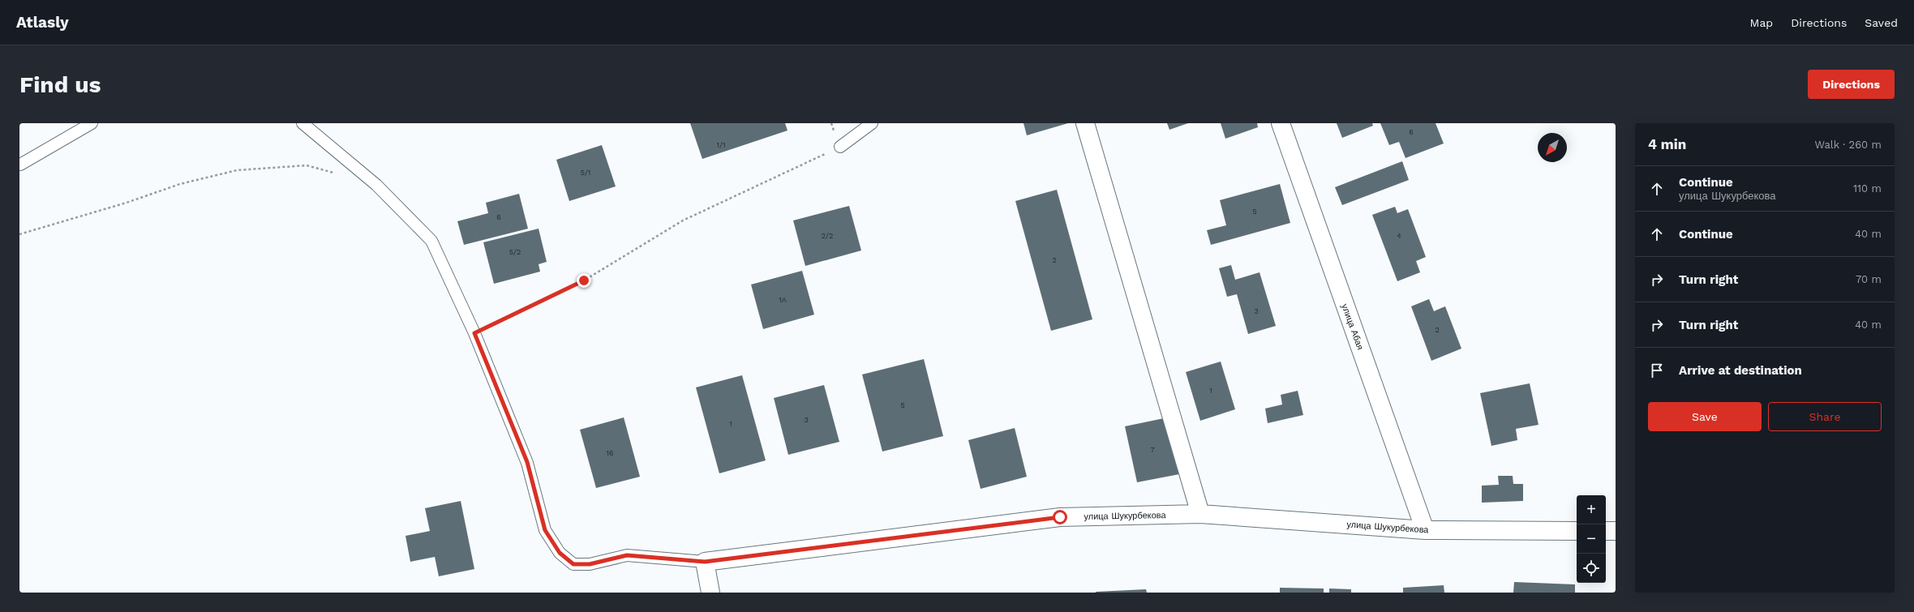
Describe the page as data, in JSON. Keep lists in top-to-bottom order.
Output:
{
  "streets": {
    "street": ["улица Абая", "улица Шукурбекова"]
  },
  "crossings": [
    ["улица Абая", "улица Шукурбекова"]
  ],
  "house_numbers": [
    "6",
    "1/1",
    "5/1",
    "5",
    "6",
    "2/2",
    "4",
    "5/2",
    "2",
    "1А",
    "3",
    "2",
    "1",
    "5",
    "3",
    "1",
    "7",
    "16"
  ],
  "north": "bottom left",
  "page": {
    "header": "Atlasly",
    "nav": ["Map", "Directions", "Saved"],
    "buttons": [
      "Directions",
      ["Save", "Share"]
    ],
    "title": "Find us",
    "heading": ["4 min", "Walk · 260 m"],
    "list": [
      ["Continue", "улица Шукурбекова", "110 m"],
      ["Continue", "40 m"],
      ["Turn right", "70 m"],
      ["Turn right", "40 m"],
      "Arrive at destination"
    ],
    "map_buttons": ["+", "−"]
  }
}
